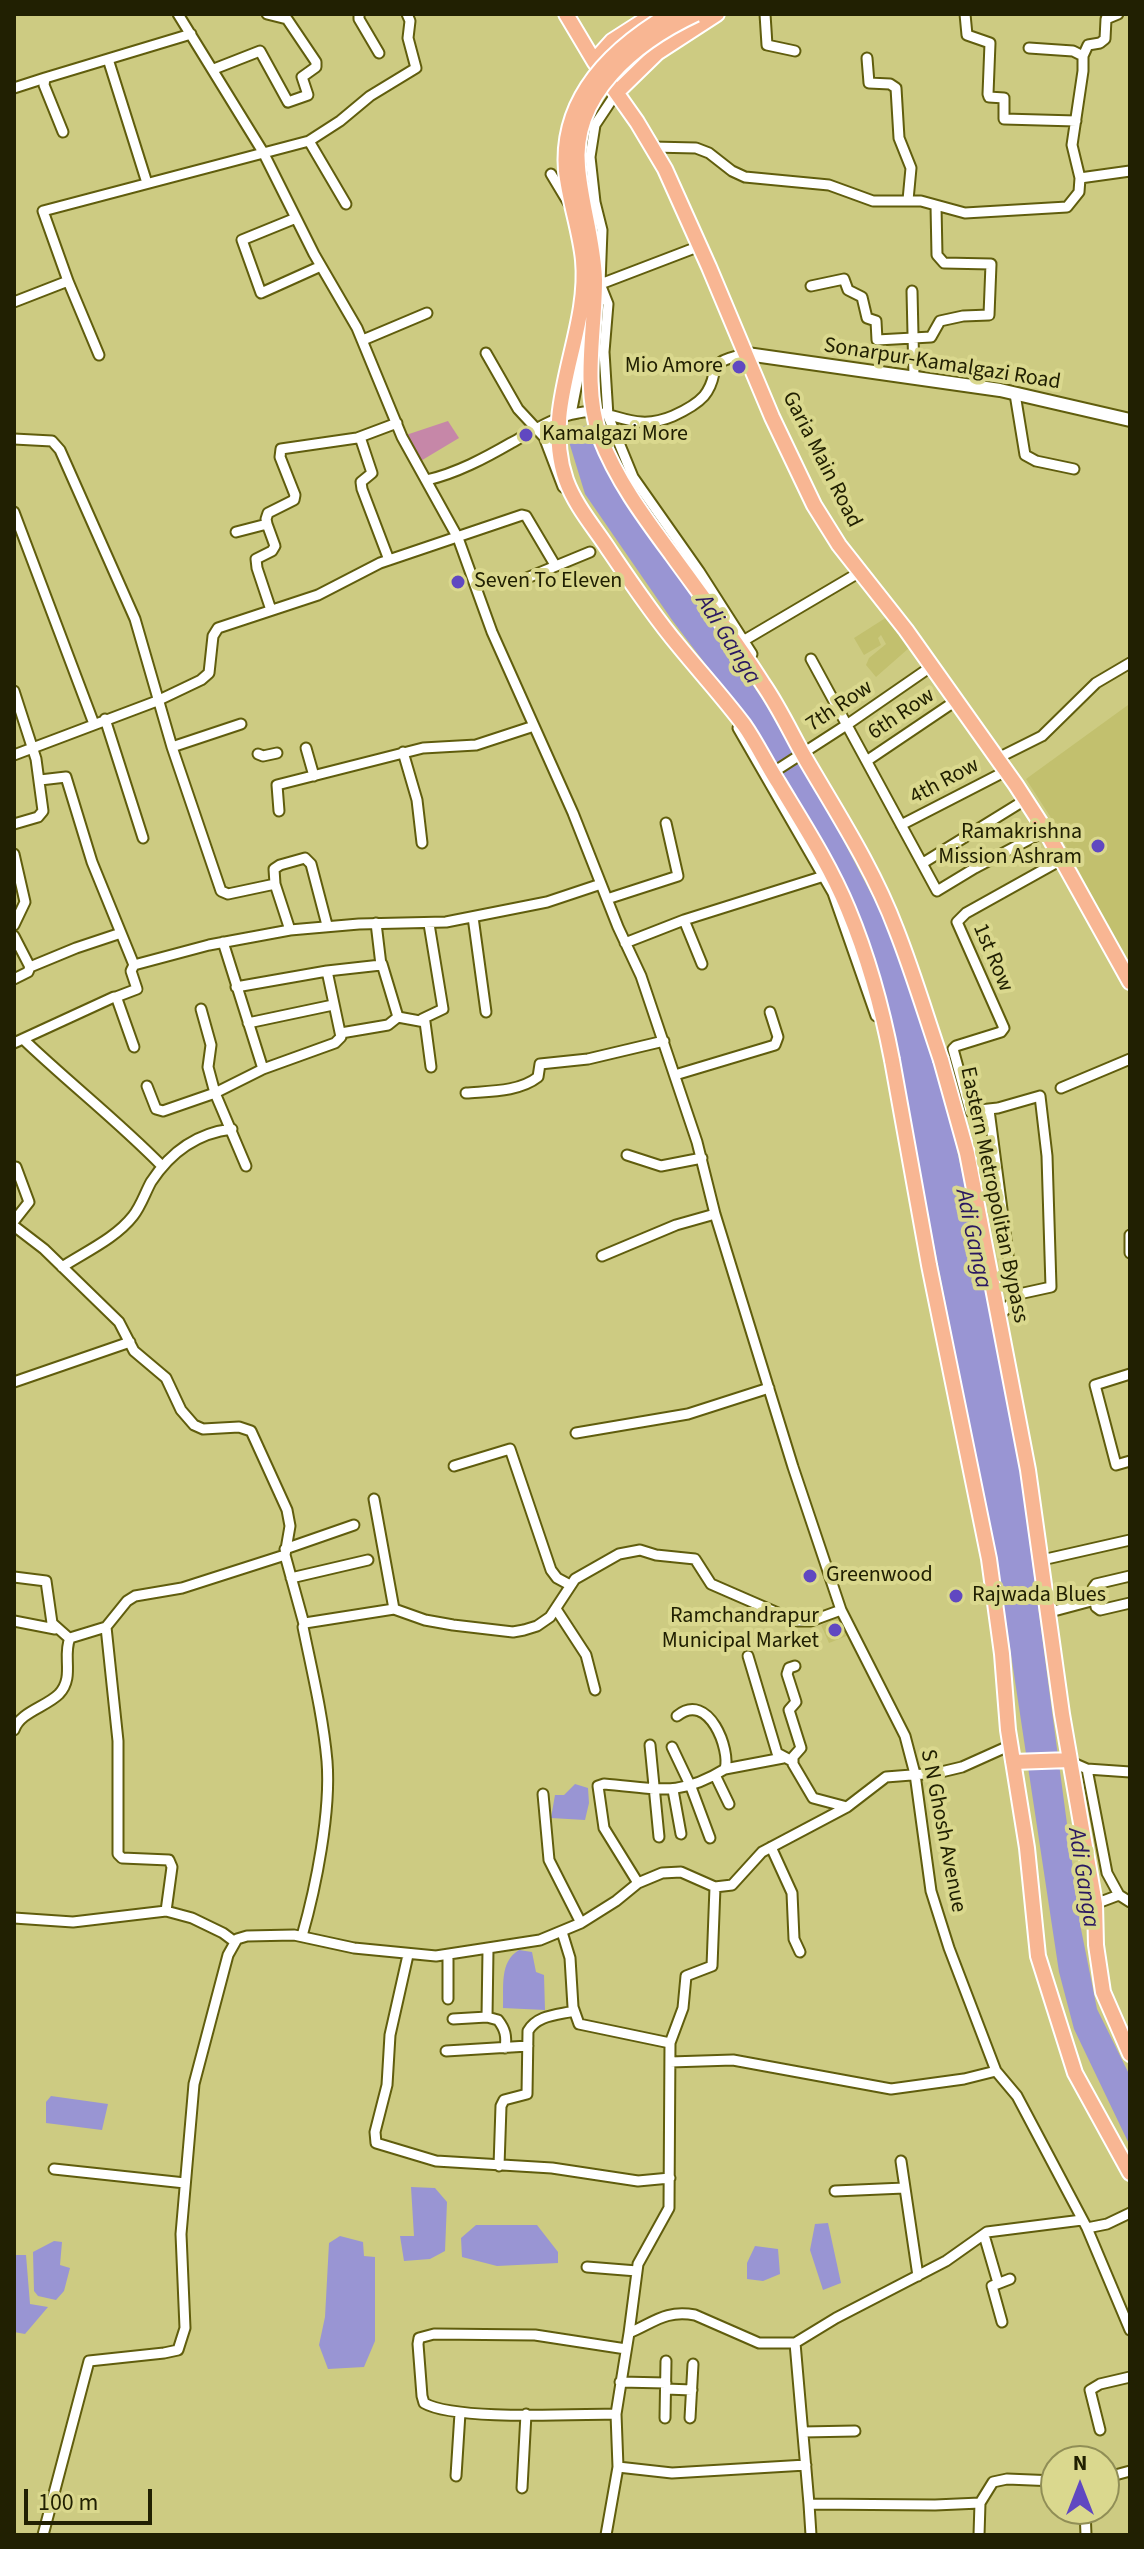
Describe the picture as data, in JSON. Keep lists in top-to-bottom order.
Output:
{
  "streets": {
    "main road": ["Sonarpur-Kamalgazi Road", "Garia Main Road", "Eastern Metropolitan Bypass"],
    "street": [
      "7th Row",
      "6th Row",
      "4th Row",
      "1st Row",
      "S N Ghosh Avenue"
    ]
  },
  "crossings": [
    ["Sonarpur-Kamalgazi Road", "Garia Main Road"],
    ["Garia Main Road", "7th Row"],
    ["Garia Main Road", "6th Row"],
    ["Garia Main Road", "4th Row"],
    ["Garia Main Road", "1st Row"]
  ],
  "water": ["Adi Ganga"],
  "places": [
    "Mio Amore",
    "Kamalgazi More",
    "Seven To Eleven",
    "Ramakrishna Mission Ashram",
    "Greenwood",
    "Rajwada Blues",
    "Ramchandrapur Municipal Market"
  ],
  "scale_bar": "100 m",
  "north": "top"
}
